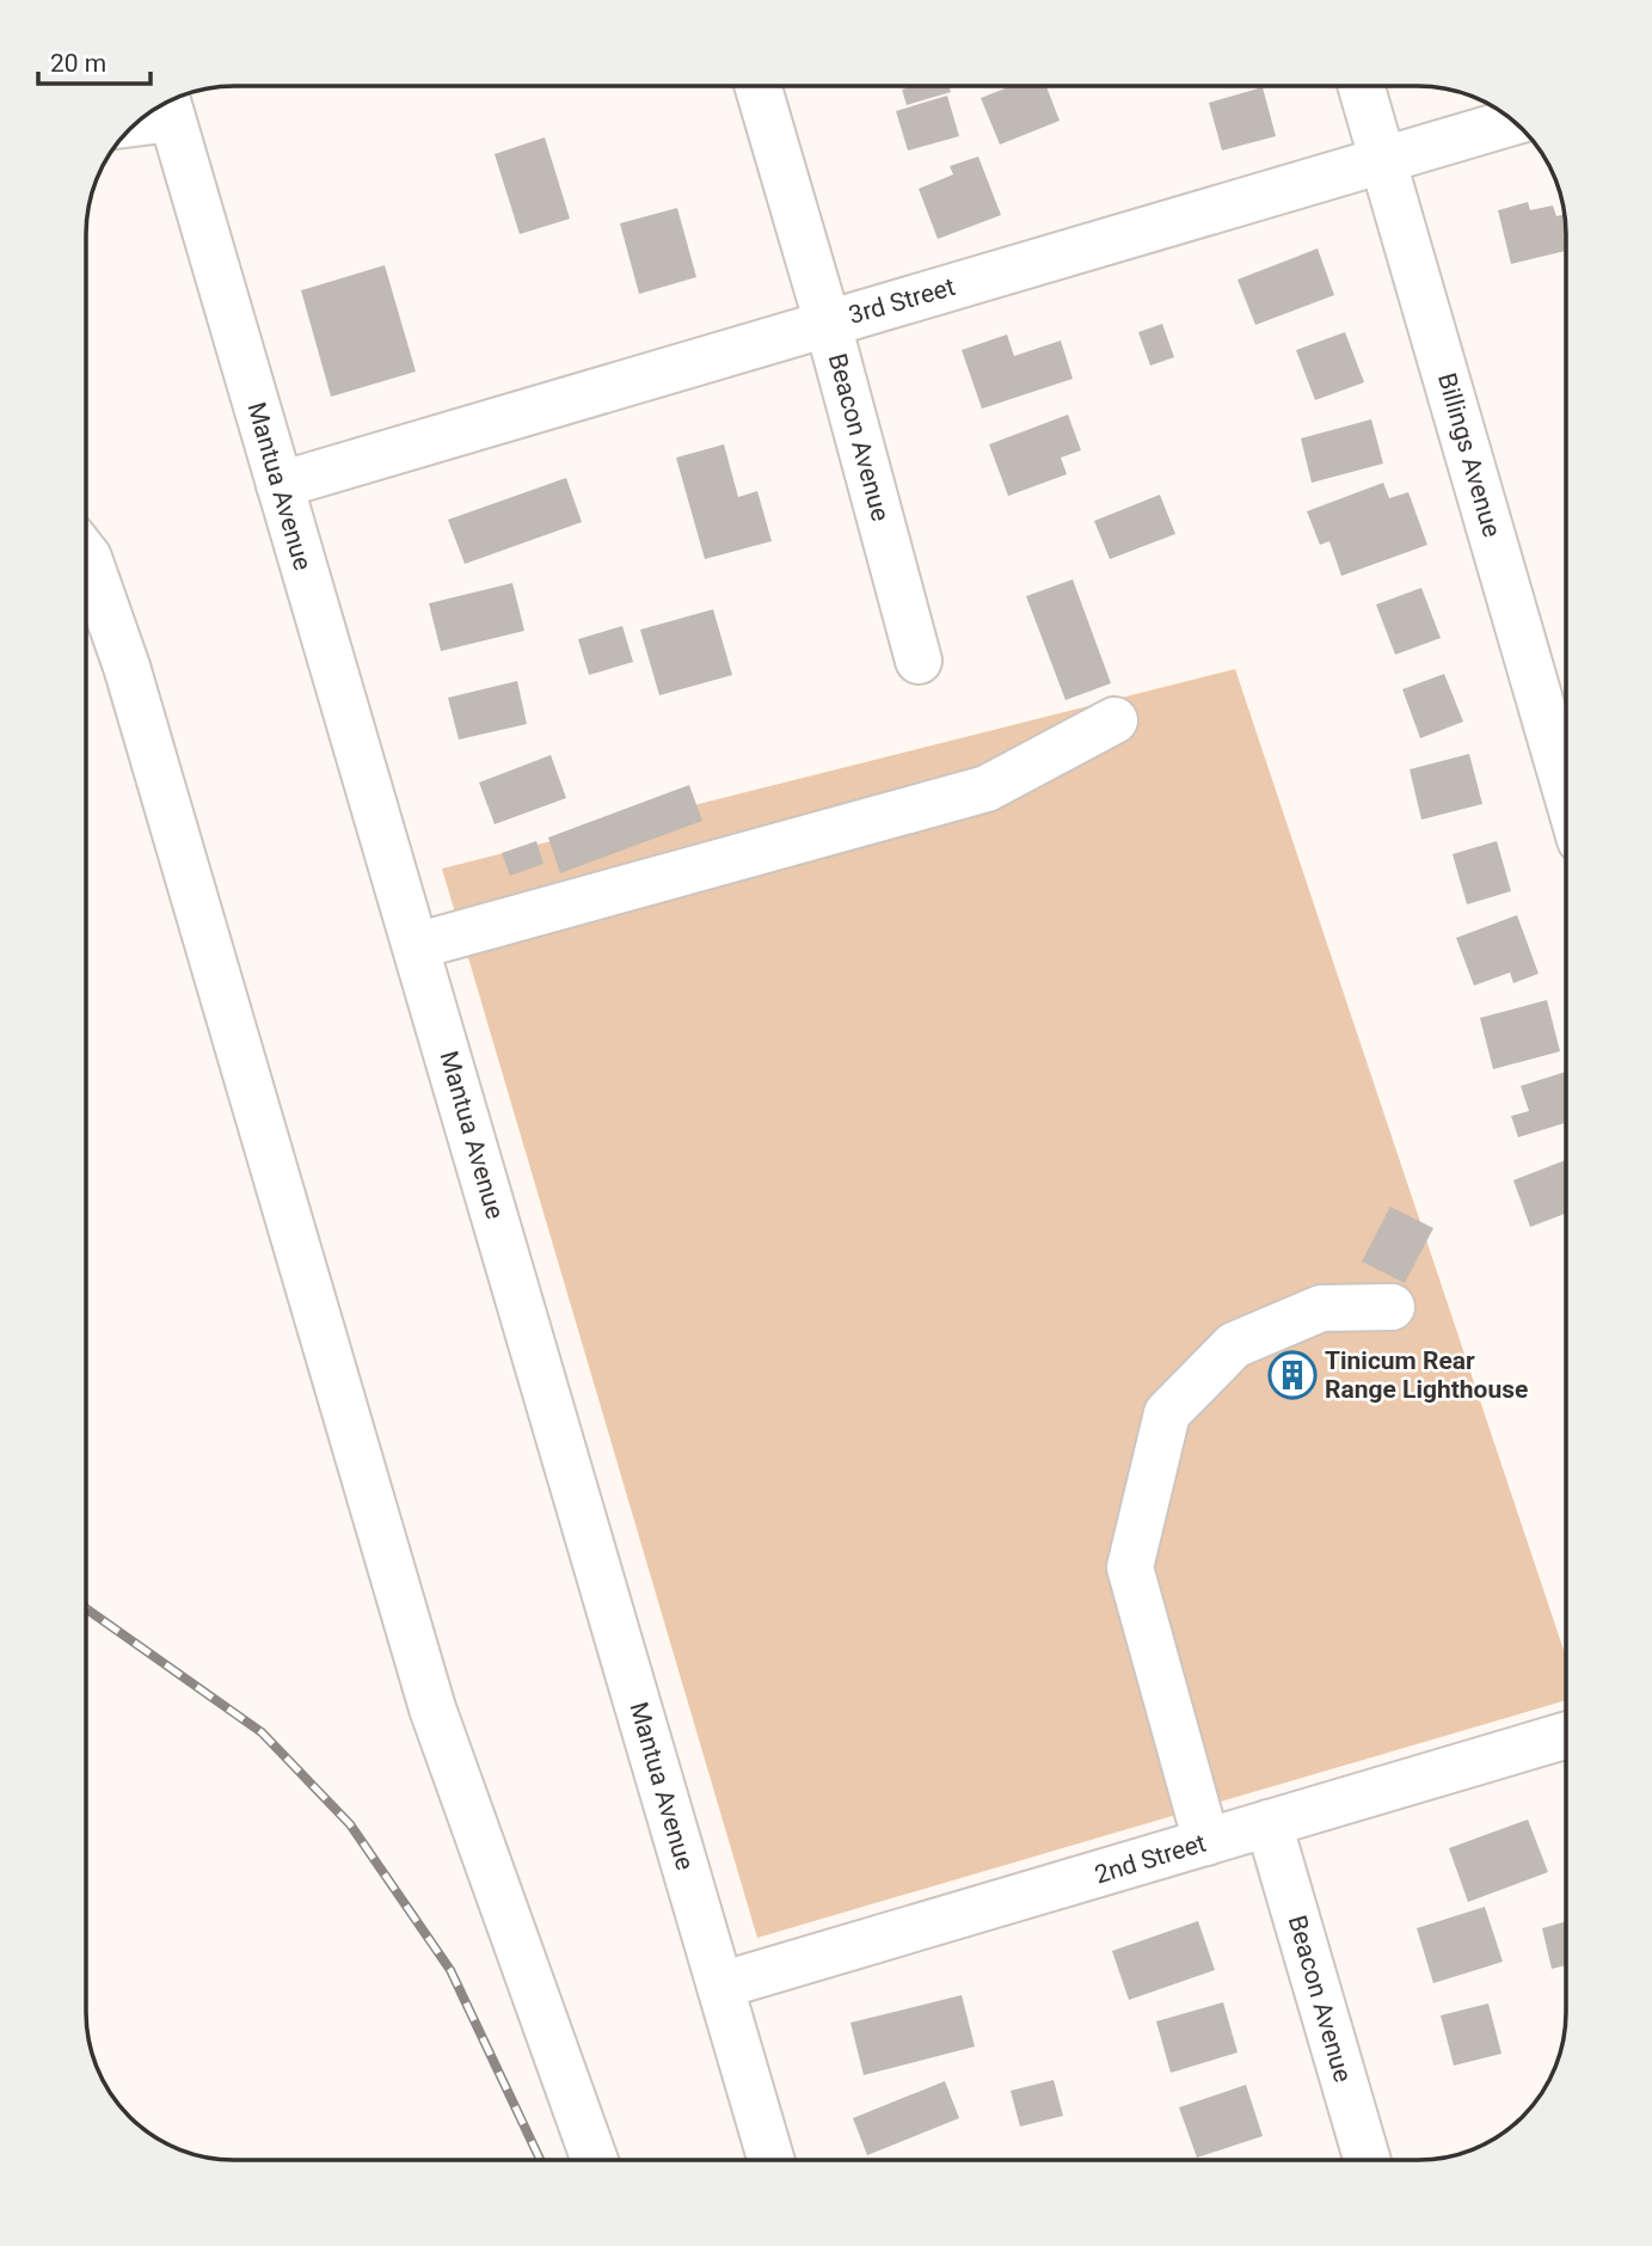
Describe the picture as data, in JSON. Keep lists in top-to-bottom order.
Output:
{
  "streets": {
    "street": [
      "3rd Street",
      "Beacon Avenue",
      "Billings Avenue",
      "Mantua Avenue",
      "2nd Street"
    ]
  },
  "crossings": [
    ["3rd Street", "Beacon Avenue"],
    ["3rd Street", "Billings Avenue"],
    ["3rd Street", "Mantua Avenue"],
    ["Beacon Avenue", "2nd Street"],
    ["Mantua Avenue", "2nd Street"]
  ],
  "places": {
    "building": ["Tinicum Rear Range Lighthouse"]
  },
  "scale_bar": "20 m"
}
